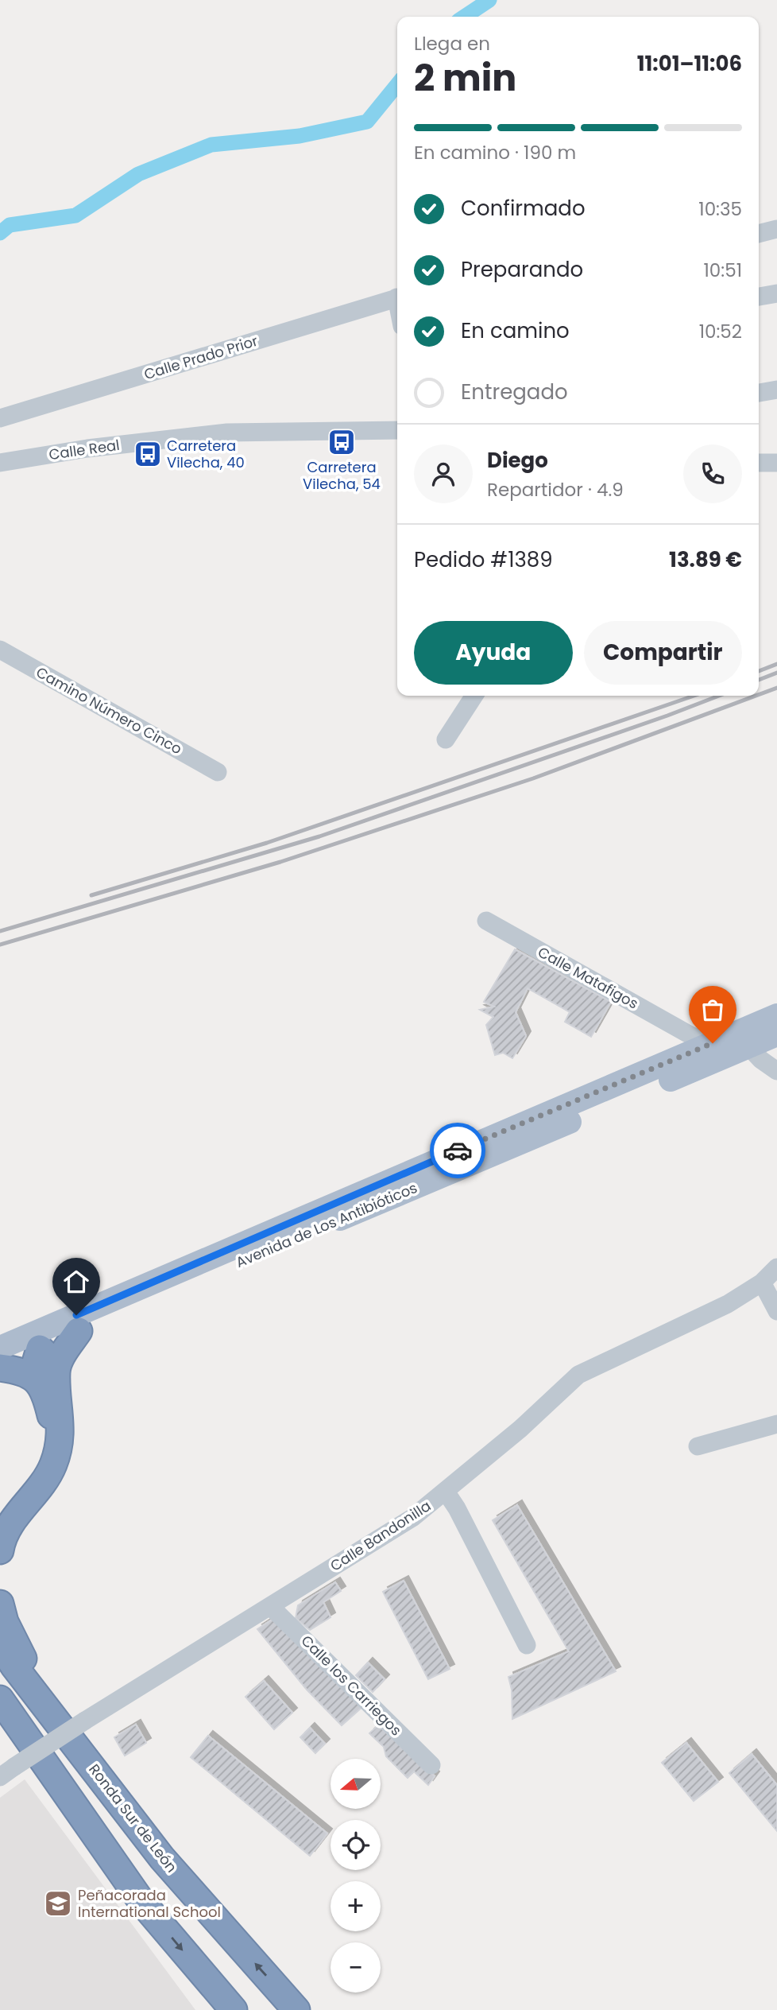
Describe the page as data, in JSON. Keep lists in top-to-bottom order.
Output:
{
  "streets": {
    "highway": ["Ronda Sur de León"],
    "main road": ["Avenida de Los Antibióticos"],
    "street": [
      "Calle Prado Prior",
      "Calle Real",
      "Camino Número Cinco",
      "Calle Matafigos",
      "Calle Bandonilla",
      "Calle los Carriegos"
    ]
  },
  "crossings": [
    ["Calle Matafigos", "Avenida de Los Antibióticos"],
    ["Calle Bandonilla", "Calle los Carriegos"]
  ],
  "places": {
    "bus stop": ["Carretera Vilecha, 54", "Carretera Vilecha, 40"],
    "school or university": ["Peñacorada International School"]
  },
  "north": "left",
  "page": {
    "heading": ["2 min", "Llega en", "11:01–11:06"],
    "panel": [
      "Diego",
      "Repartidor · 4.9",
      "Pedido #1389",
      "13.89 €"
    ],
    "bar": "En camino · 190 m",
    "list": [
      ["Confirmado", "10:35"],
      ["Preparando", "10:51"],
      ["En camino", "10:52"],
      "Entregado"
    ],
    "buttons": ["Ayuda", "Compartir"],
    "map_buttons": ["+", "−"]
  }
}
